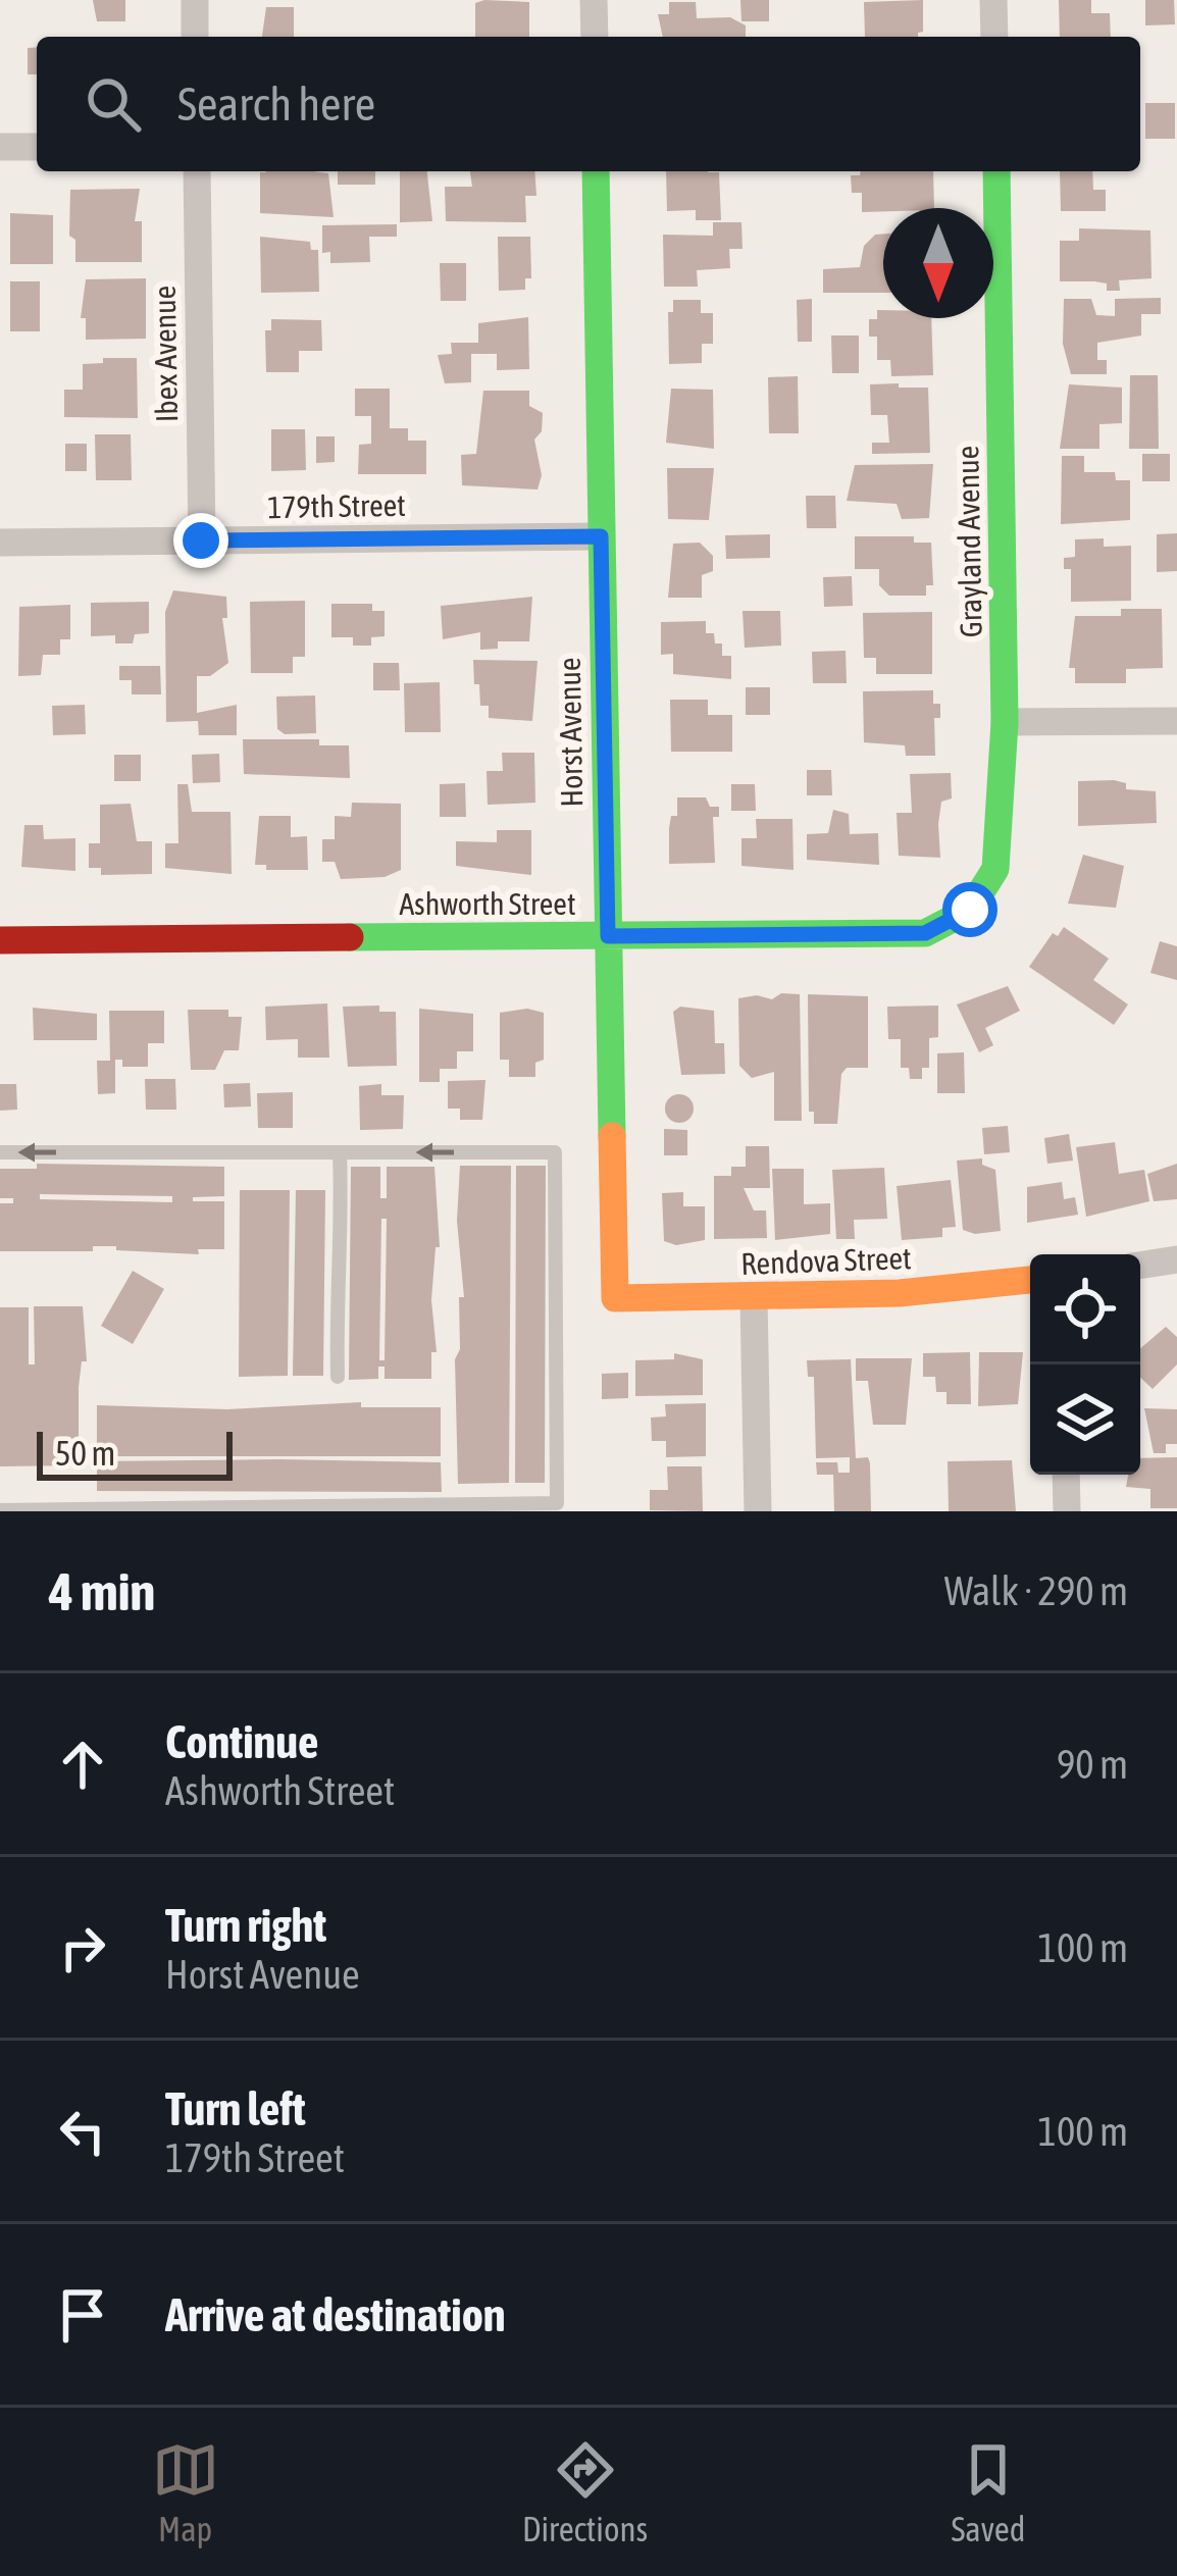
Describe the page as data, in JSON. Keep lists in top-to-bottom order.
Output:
{
  "streets": {
    "street": [
      "Ibex Avenue",
      "179th Street",
      "Grayland Avenue",
      "Horst Avenue",
      "Ashworth Street",
      "Rendova Street"
    ]
  },
  "crossings": [
    ["Ibex Avenue", "179th Street"],
    ["179th Street", "Horst Avenue"],
    ["Grayland Avenue", "Ashworth Street"],
    ["Horst Avenue", "Ashworth Street"],
    ["Horst Avenue", "Rendova Street"]
  ],
  "scale_bar": "50 m",
  "north": "bottom",
  "page": {
    "search": "Search here",
    "scale": "50 m",
    "heading": ["4 min", "Walk · 290 m"],
    "list": [
      ["Continue", "Ashworth Street", "90 m"],
      ["Turn right", "Horst Avenue", "100 m"],
      ["Turn left", "179th Street", "100 m"],
      "Arrive at destination"
    ],
    "nav": ["Map", "Directions", "Saved"]
  }
}
